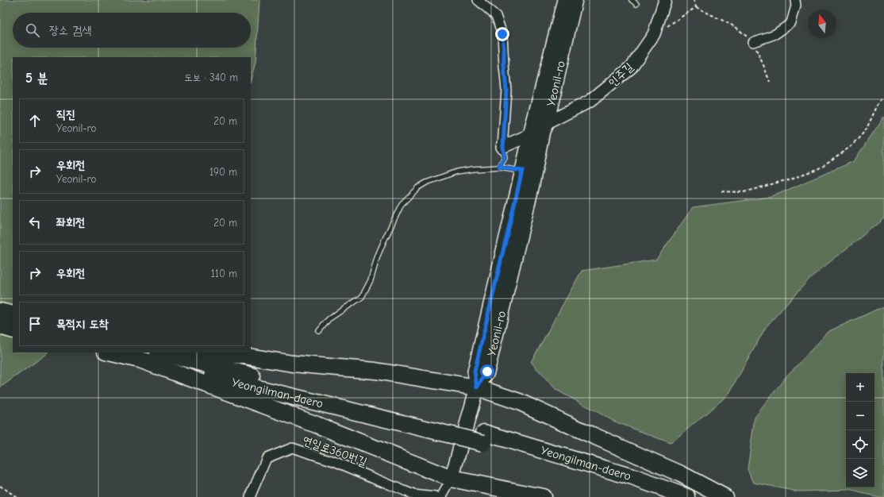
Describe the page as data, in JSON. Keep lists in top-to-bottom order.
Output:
{
  "streets": {
    "highway": ["Yeongilman-daero"],
    "main road": ["Yeonil-ro"],
    "street": ["인주길", "연일로360번길"]
  },
  "crossings": [
    ["인주길", "Yeonil-ro"]
  ],
  "north": "top",
  "page": {
    "search": "장소 검색",
    "heading": ["5 분", "도보 · 340 m"],
    "list": [
      ["직진", "Yeonil-ro", "20 m"],
      ["우회전", "Yeonil-ro", "190 m"],
      ["좌회전", "20 m"],
      ["우회전", "110 m"],
      "목적지 도착"
    ],
    "map_buttons": ["+", "−"]
  }
}
